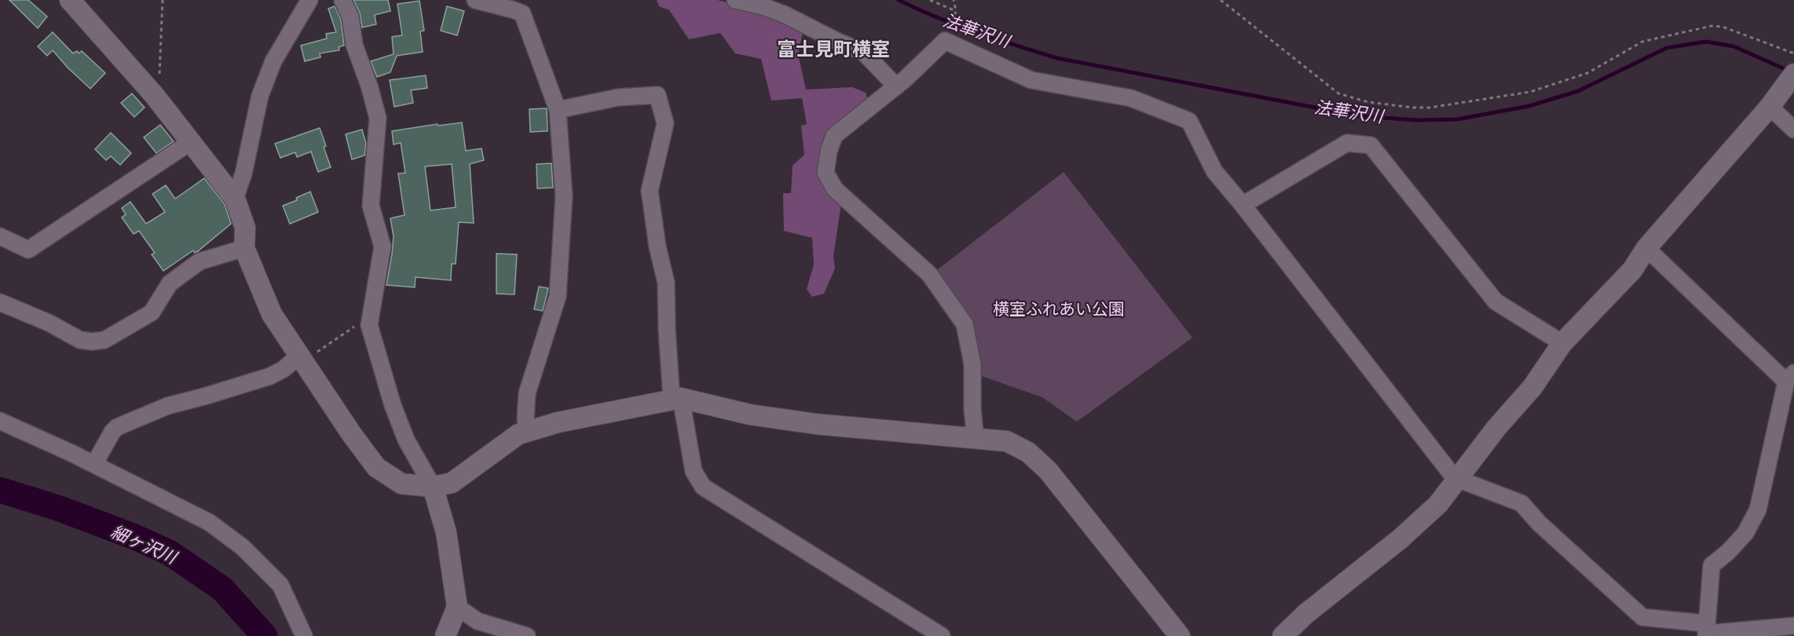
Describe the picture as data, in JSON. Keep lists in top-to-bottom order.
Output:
{
  "districts": ["富士見町横室"],
  "water": ["法華沢川", "細ヶ沢川"],
  "parks": ["横室ふれあい公園"]
}
